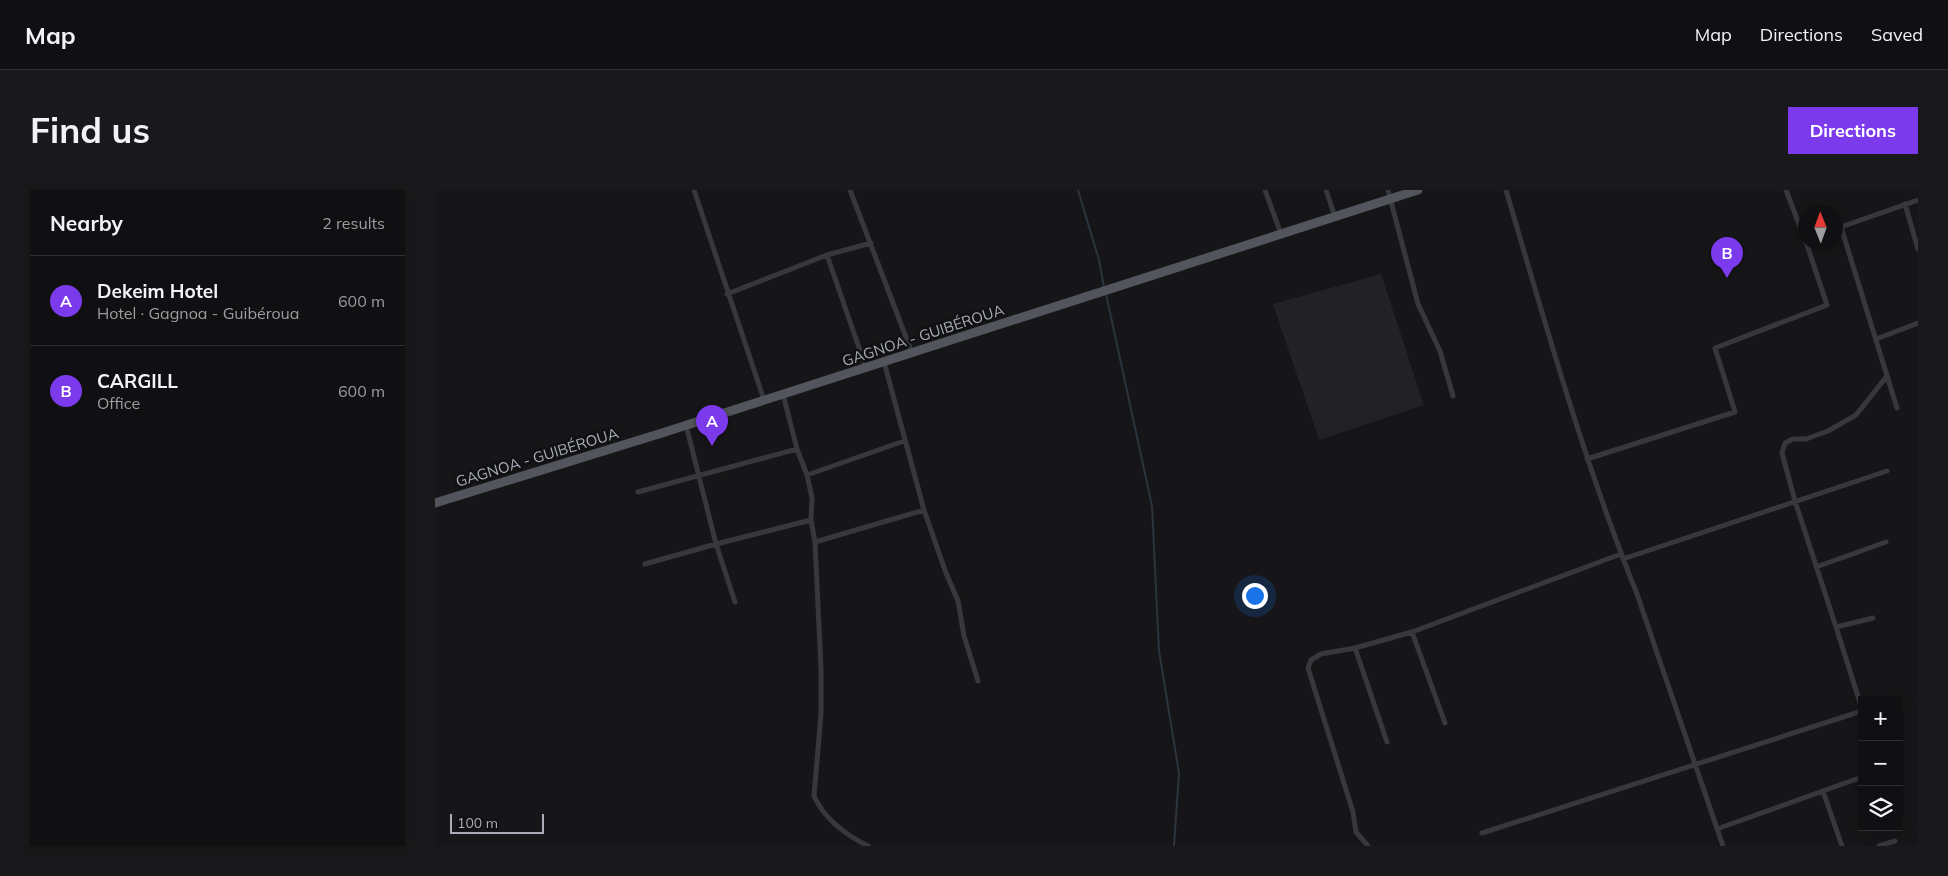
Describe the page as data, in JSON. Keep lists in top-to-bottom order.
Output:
{
  "streets": {
    "main road": ["GAGNOA - GUIBÉROUA"]
  },
  "scale_bar": "100 m",
  "north": "top",
  "page": {
    "header": "Map",
    "nav": ["Map", "Directions", "Saved"],
    "buttons": "Directions",
    "title": "Find us",
    "heading": ["Nearby", "2 results"],
    "pins": ["B", "A"],
    "list": [
      {
        "mark": "A",
        "name": "Dekeim Hotel",
        "note": "Hotel · Gagnoa - Guibéroua",
        "value": "600 m"
      },
      {
        "mark": "B",
        "name": "CARGILL",
        "note": "Office",
        "value": "600 m"
      }
    ],
    "map_buttons": ["+", "−"],
    "scale": "100 m"
  }
}
